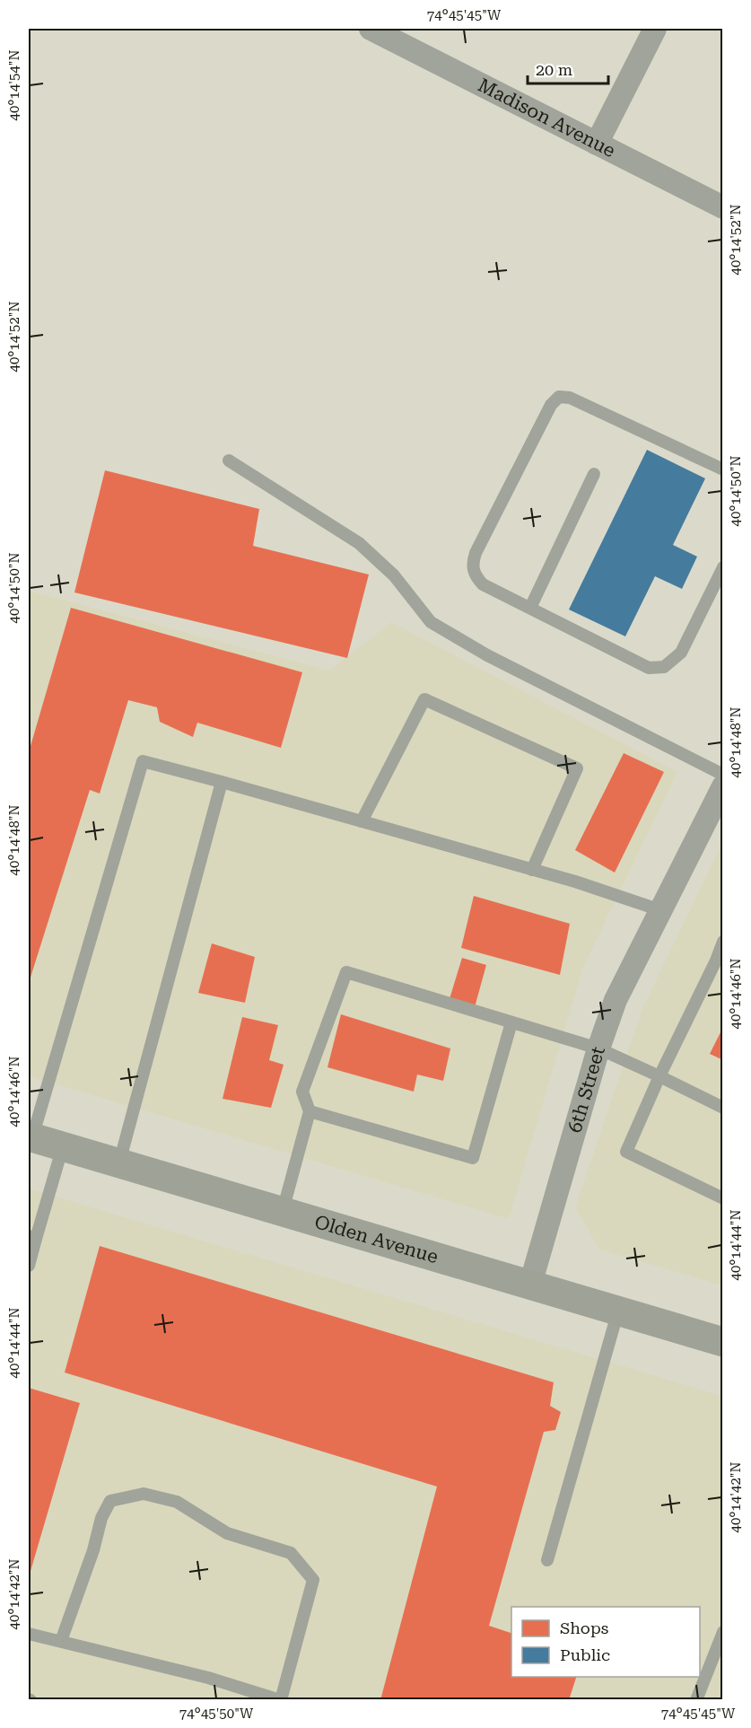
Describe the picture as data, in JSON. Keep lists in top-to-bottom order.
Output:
{
  "streets": {
    "main road": ["Olden Avenue"],
    "street": ["Madison Avenue", "6th Street"]
  },
  "crossings": [
    ["6th Street", "Olden Avenue"]
  ],
  "legend": ["Shops", "Public"],
  "scale_bar": "20 m",
  "coordinates": [
    "74°45'45\"W",
    "40°14'54\"N",
    "40°14'52\"N",
    "40°14'50\"N",
    "40°14'48\"N",
    "40°14'46\"N",
    "40°14'44\"N",
    "40°14'42\"N",
    "74°45'50\"W"
  ]
}
